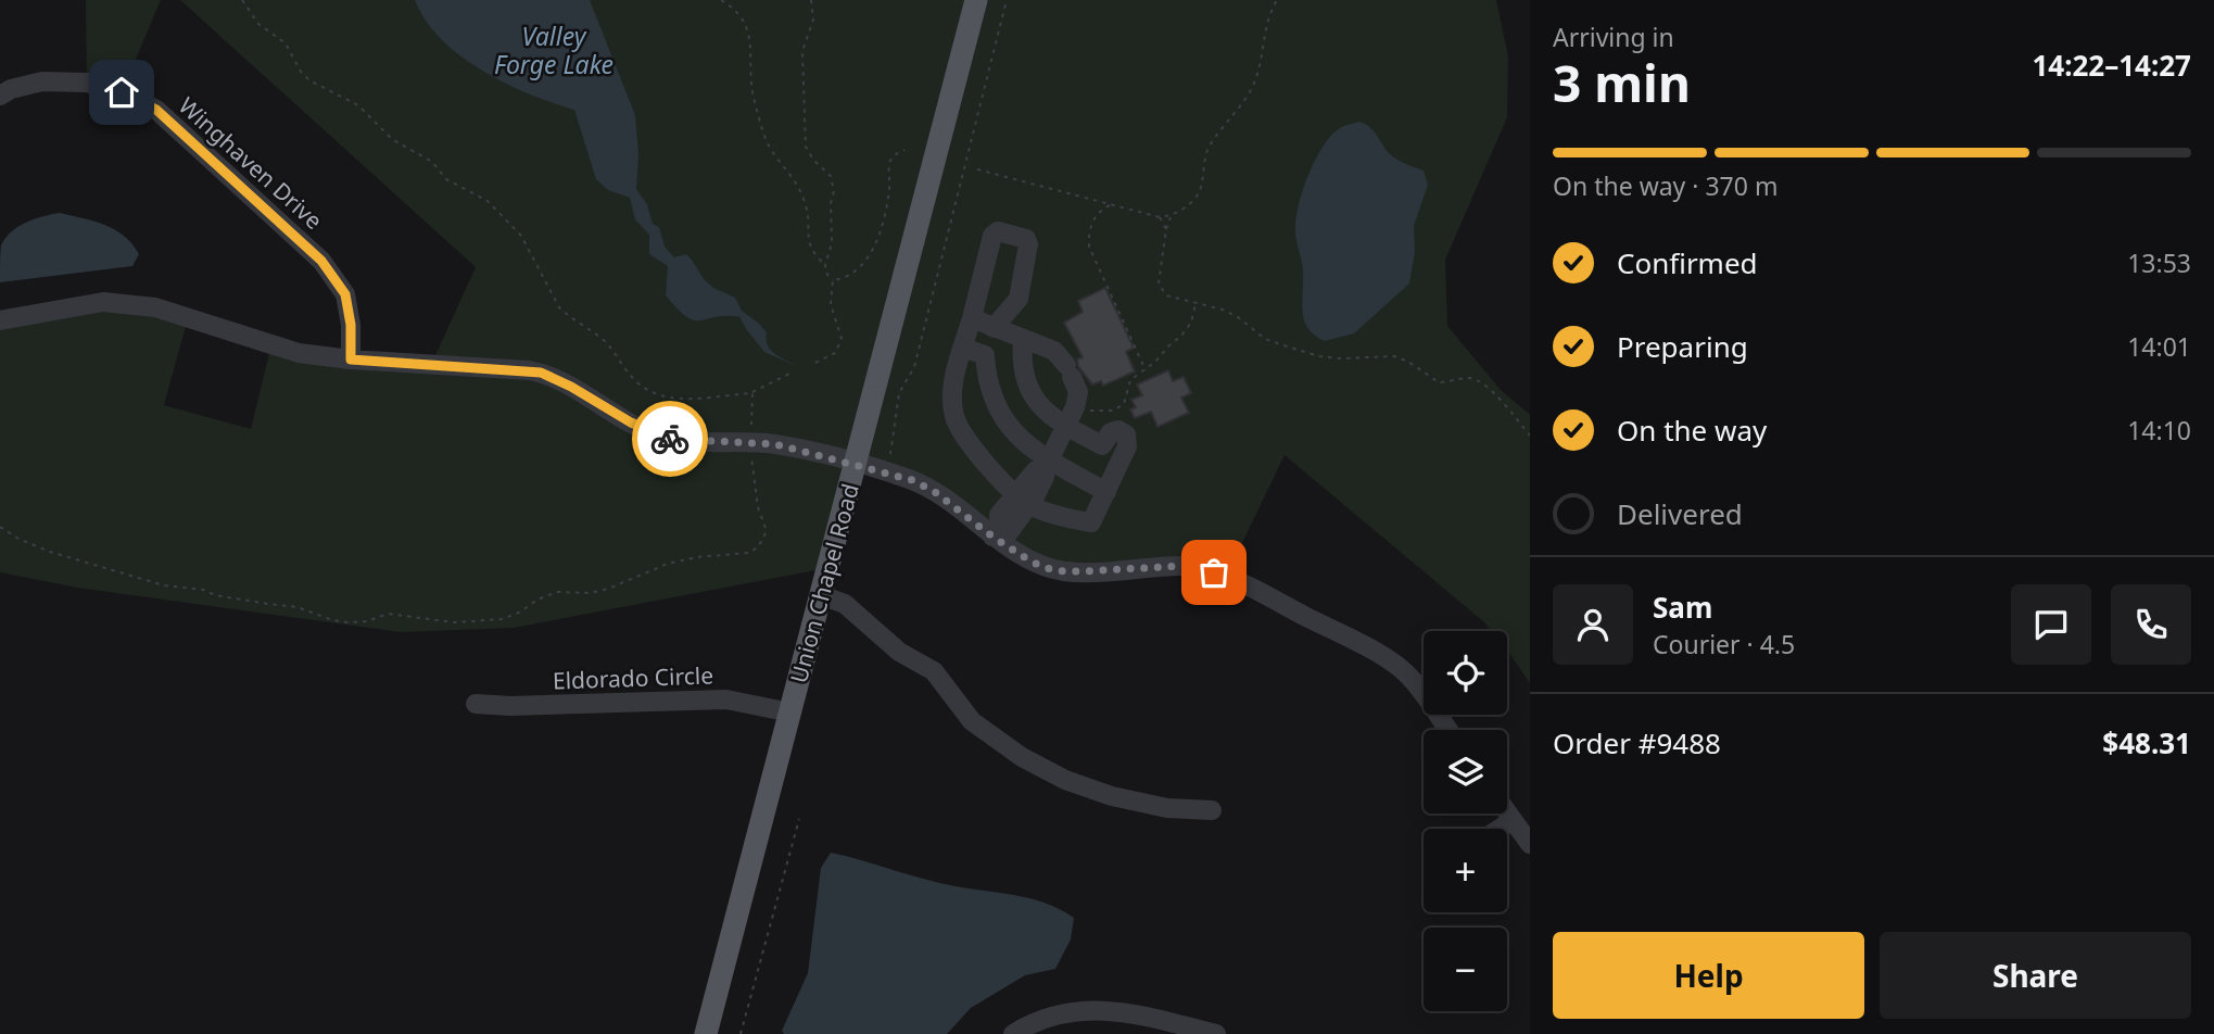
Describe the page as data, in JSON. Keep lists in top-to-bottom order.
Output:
{
  "streets": {
    "main road": ["Union Chapel Road"],
    "street": ["Winghaven Drive", "Eldorado Circle"]
  },
  "crossings": [
    ["Union Chapel Road", "Eldorado Circle"]
  ],
  "water": ["Valley Forge Lake"],
  "page": {
    "heading": ["3 min", "Arriving in", "14:22–14:27"],
    "panel": [
      "Sam",
      "Courier · 4.5",
      "Order #9488",
      "$48.31"
    ],
    "bar": "On the way · 370 m",
    "list": [
      ["Confirmed", "13:53"],
      ["Preparing", "14:01"],
      ["On the way", "14:10"],
      "Delivered"
    ],
    "map_buttons": ["+", "−"],
    "buttons": ["Help", "Share"]
  }
}
